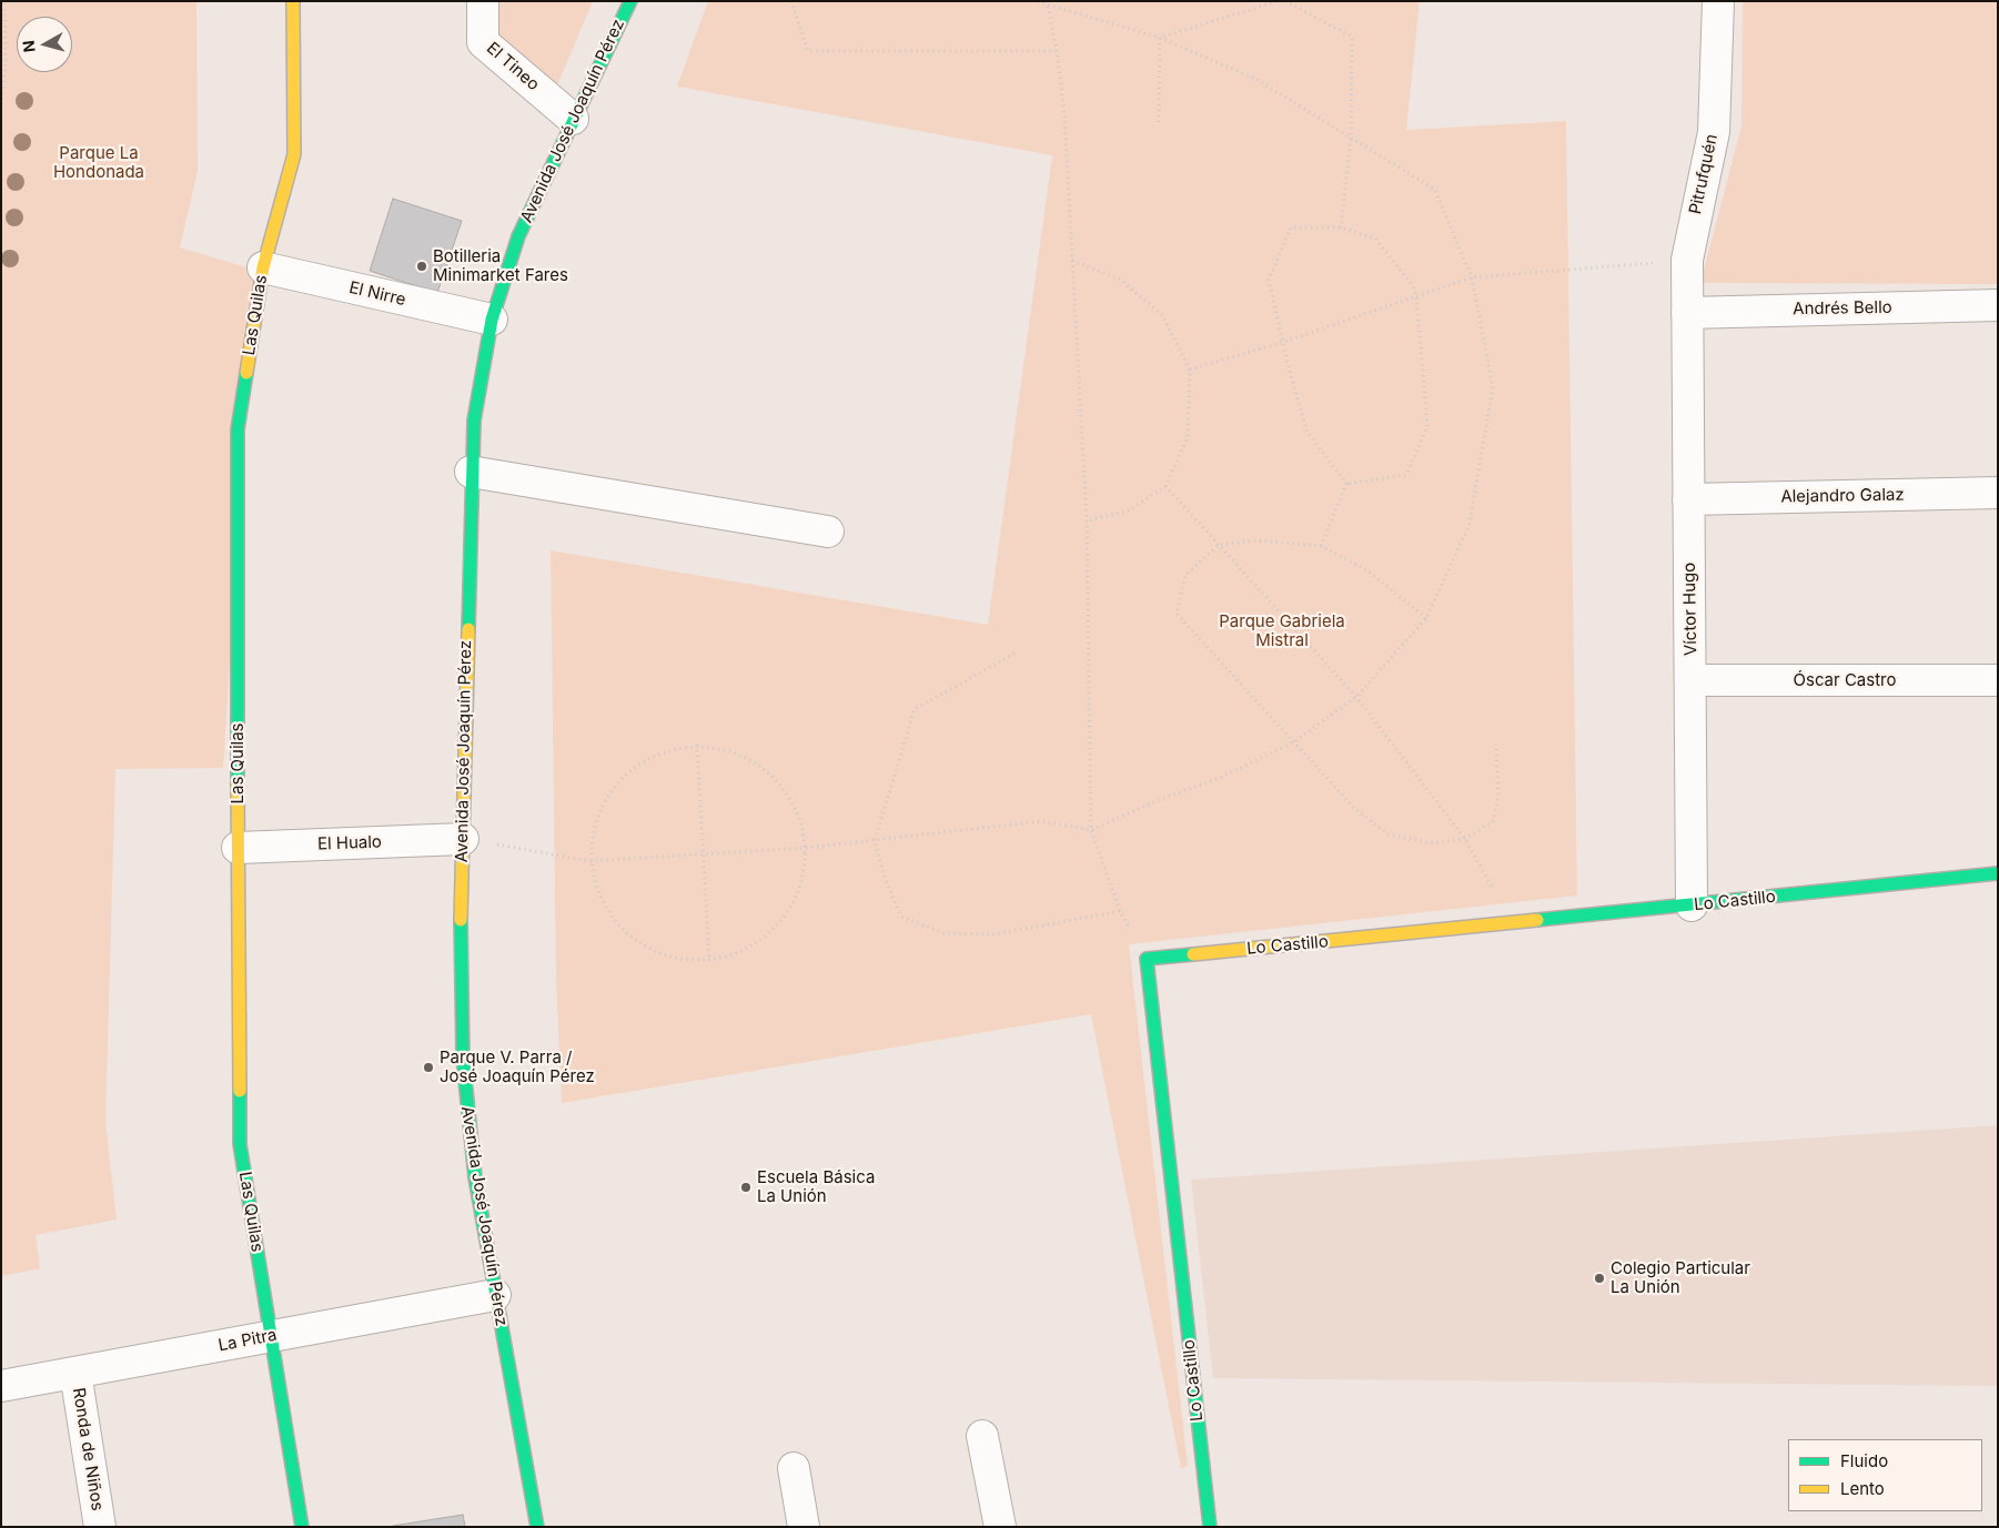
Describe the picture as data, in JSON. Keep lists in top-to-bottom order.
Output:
{
  "streets": {
    "street": [
      "El Tineo",
      "Avenida José Joaquín Pérez",
      "Pitrufquén",
      "El Nirre",
      "Andrés Bello",
      "Las Quilas",
      "Alejandro Galaz",
      "Víctor Hugo",
      "Óscar Castro",
      "El Hualo",
      "Lo Castillo",
      "La Pitra",
      "Ronda de Niños"
    ]
  },
  "crossings": [
    ["El Tineo", "Avenida José Joaquín Pérez"],
    ["Avenida José Joaquín Pérez", "El Nirre"],
    ["Avenida José Joaquín Pérez", "El Hualo"],
    ["Avenida José Joaquín Pérez", "La Pitra"],
    ["Pitrufquén", "Andrés Bello"],
    ["Pitrufquén", "Víctor Hugo"],
    ["El Nirre", "Las Quilas"],
    ["Andrés Bello", "Víctor Hugo"],
    ["Las Quilas", "El Hualo"],
    ["Las Quilas", "La Pitra"],
    ["Alejandro Galaz", "Víctor Hugo"],
    ["Víctor Hugo", "Óscar Castro"],
    ["Víctor Hugo", "Lo Castillo"],
    ["La Pitra", "Ronda de Niños"]
  ],
  "parks": ["Parque La Hondonada", "Parque Gabriela Mistral"],
  "places": [
    "Botilleria Minimarket Fares",
    "Parque V. Parra / José Joaquín Pérez",
    "Escuela Básica La Unión",
    "Colegio Particular La Unión"
  ],
  "legend": ["Fluido", "Lento"],
  "north": "left"
}
